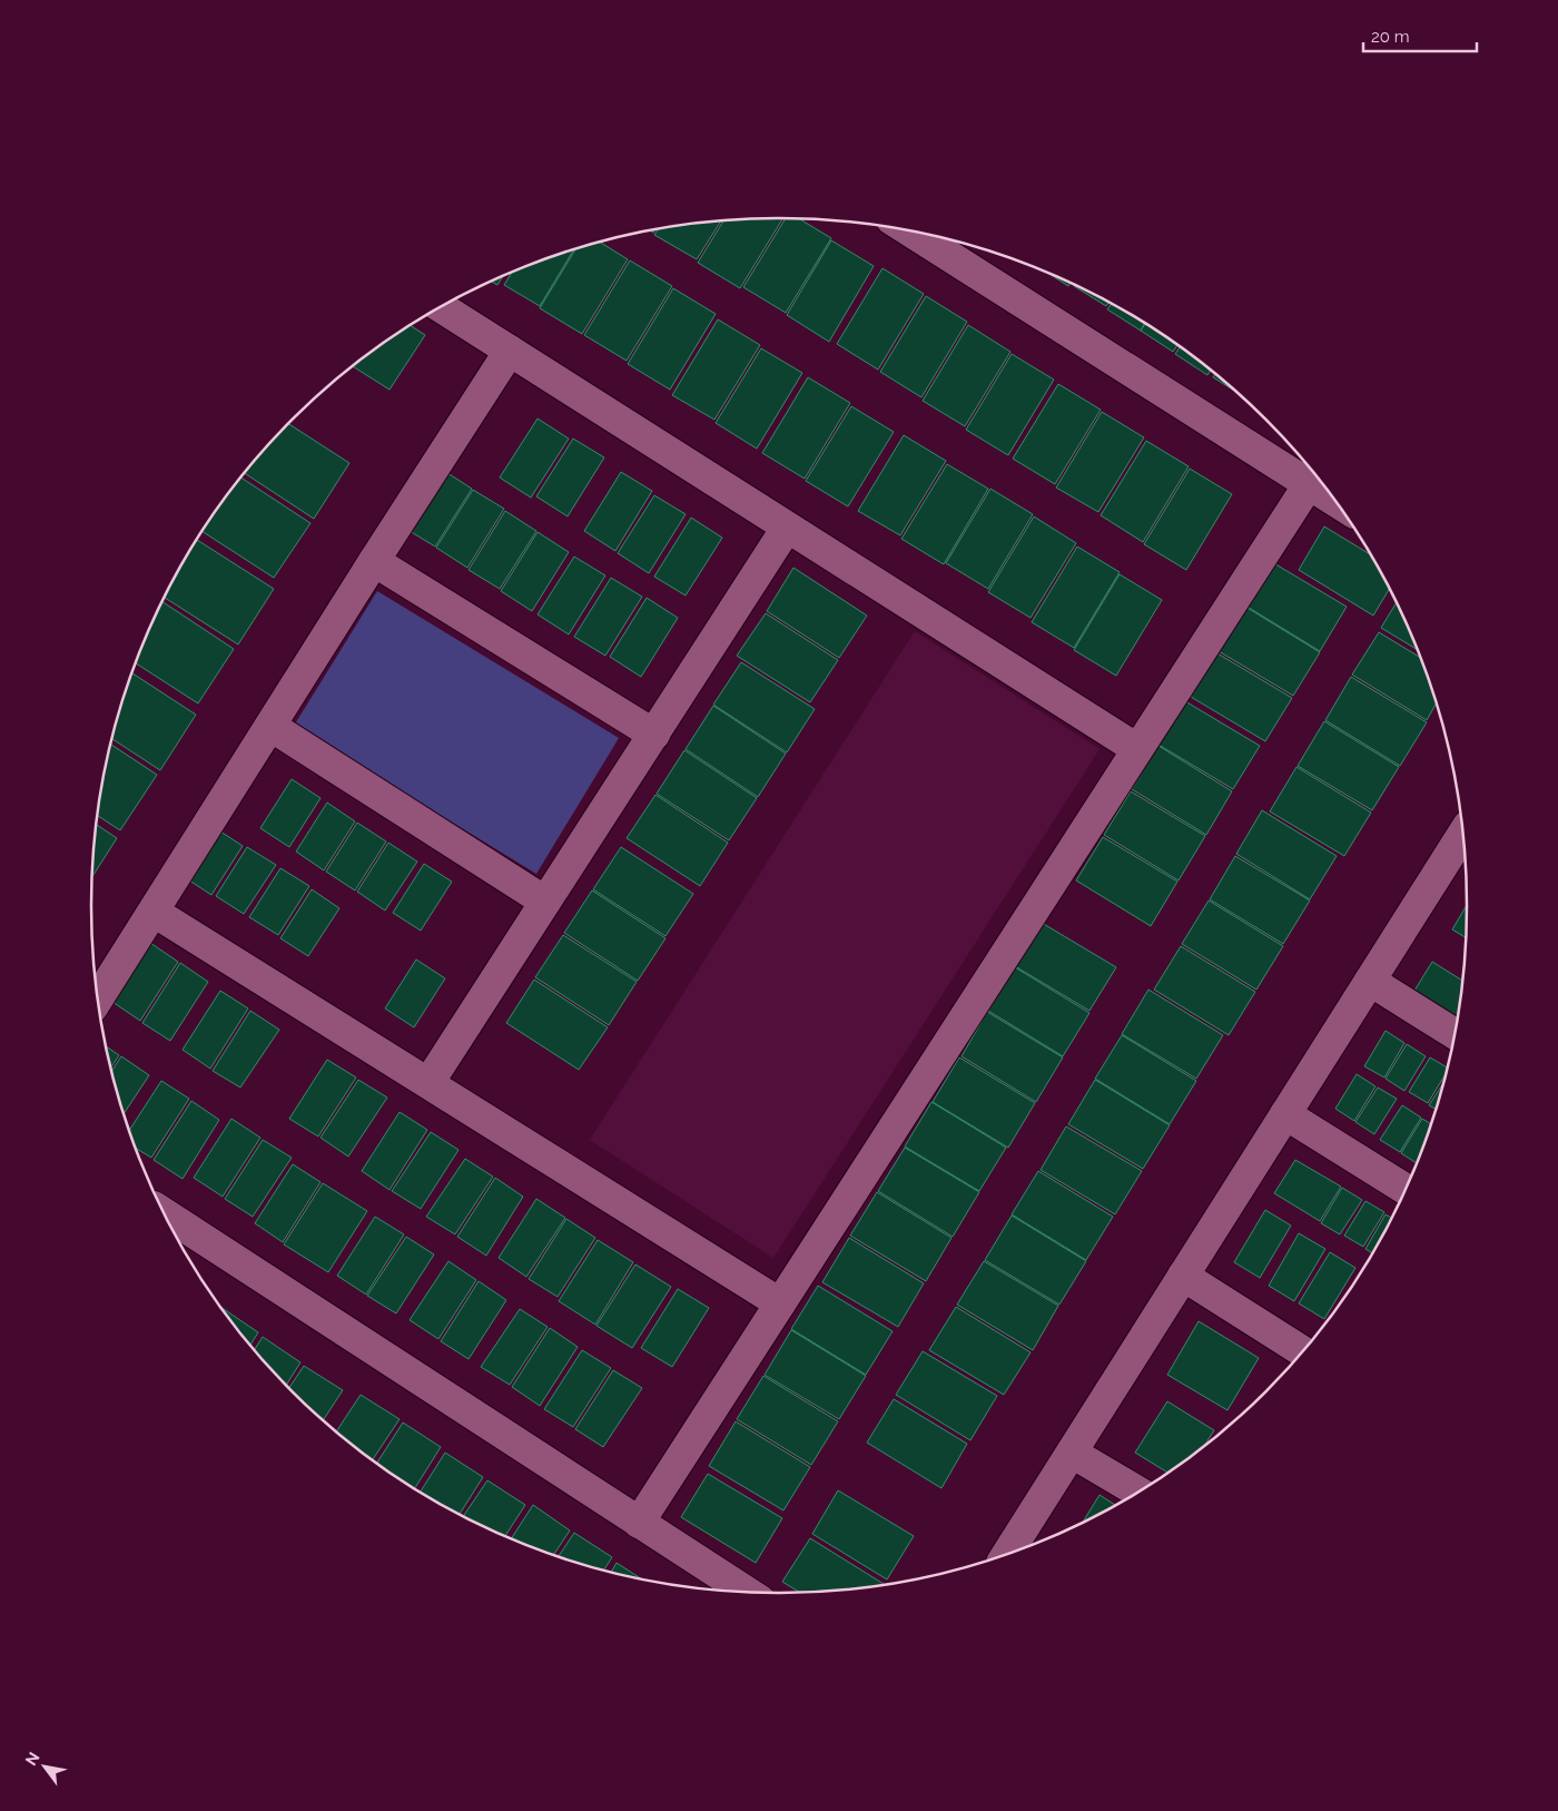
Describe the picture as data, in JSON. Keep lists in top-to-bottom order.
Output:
{
  "scale_bar": "20 m",
  "north": "top left"
}
